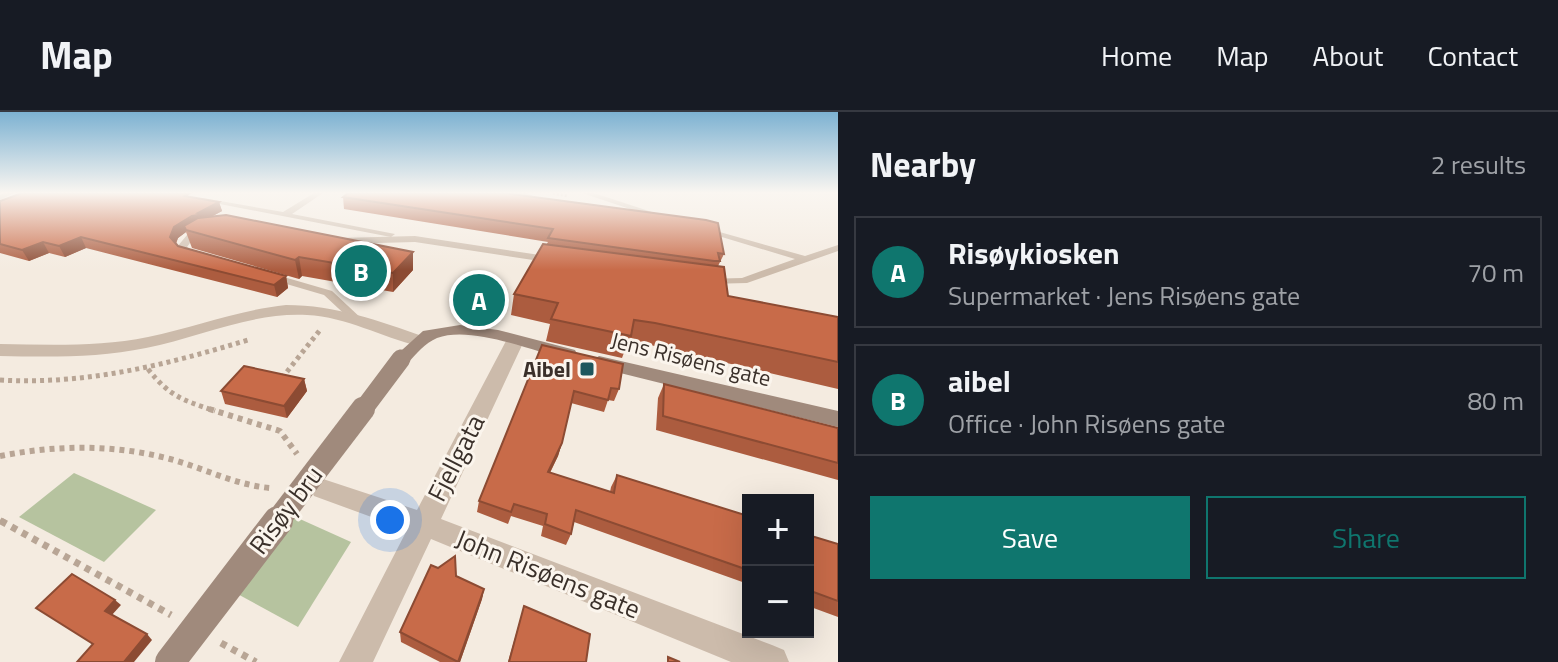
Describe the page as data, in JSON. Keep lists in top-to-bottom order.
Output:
{
  "streets": {
    "main road": ["Jens Risøens gate", "Risøy bru"],
    "street": ["Fjellgata", "John Risøens gate"]
  },
  "crossings": [
    ["Jens Risøens gate", "Fjellgata"],
    ["Jens Risøens gate", "Risøy bru"],
    ["Fjellgata", "John Risøens gate"]
  ],
  "places": {
    "transit": ["Aibel"]
  },
  "page": {
    "header": "Map",
    "nav": [
      "Home",
      "Map",
      "About",
      "Contact"
    ],
    "heading": ["Nearby", "2 results"],
    "list": [
      {
        "mark": "A",
        "name": "Risøykiosken",
        "note": "Supermarket · Jens Risøens gate",
        "value": "70 m"
      },
      {
        "mark": "B",
        "name": "aibel",
        "note": "Office · John Risøens gate",
        "value": "80 m"
      }
    ],
    "pins": ["B", "A"],
    "buttons": ["Save", "Share"],
    "map_buttons": ["+", "−"]
  }
}
